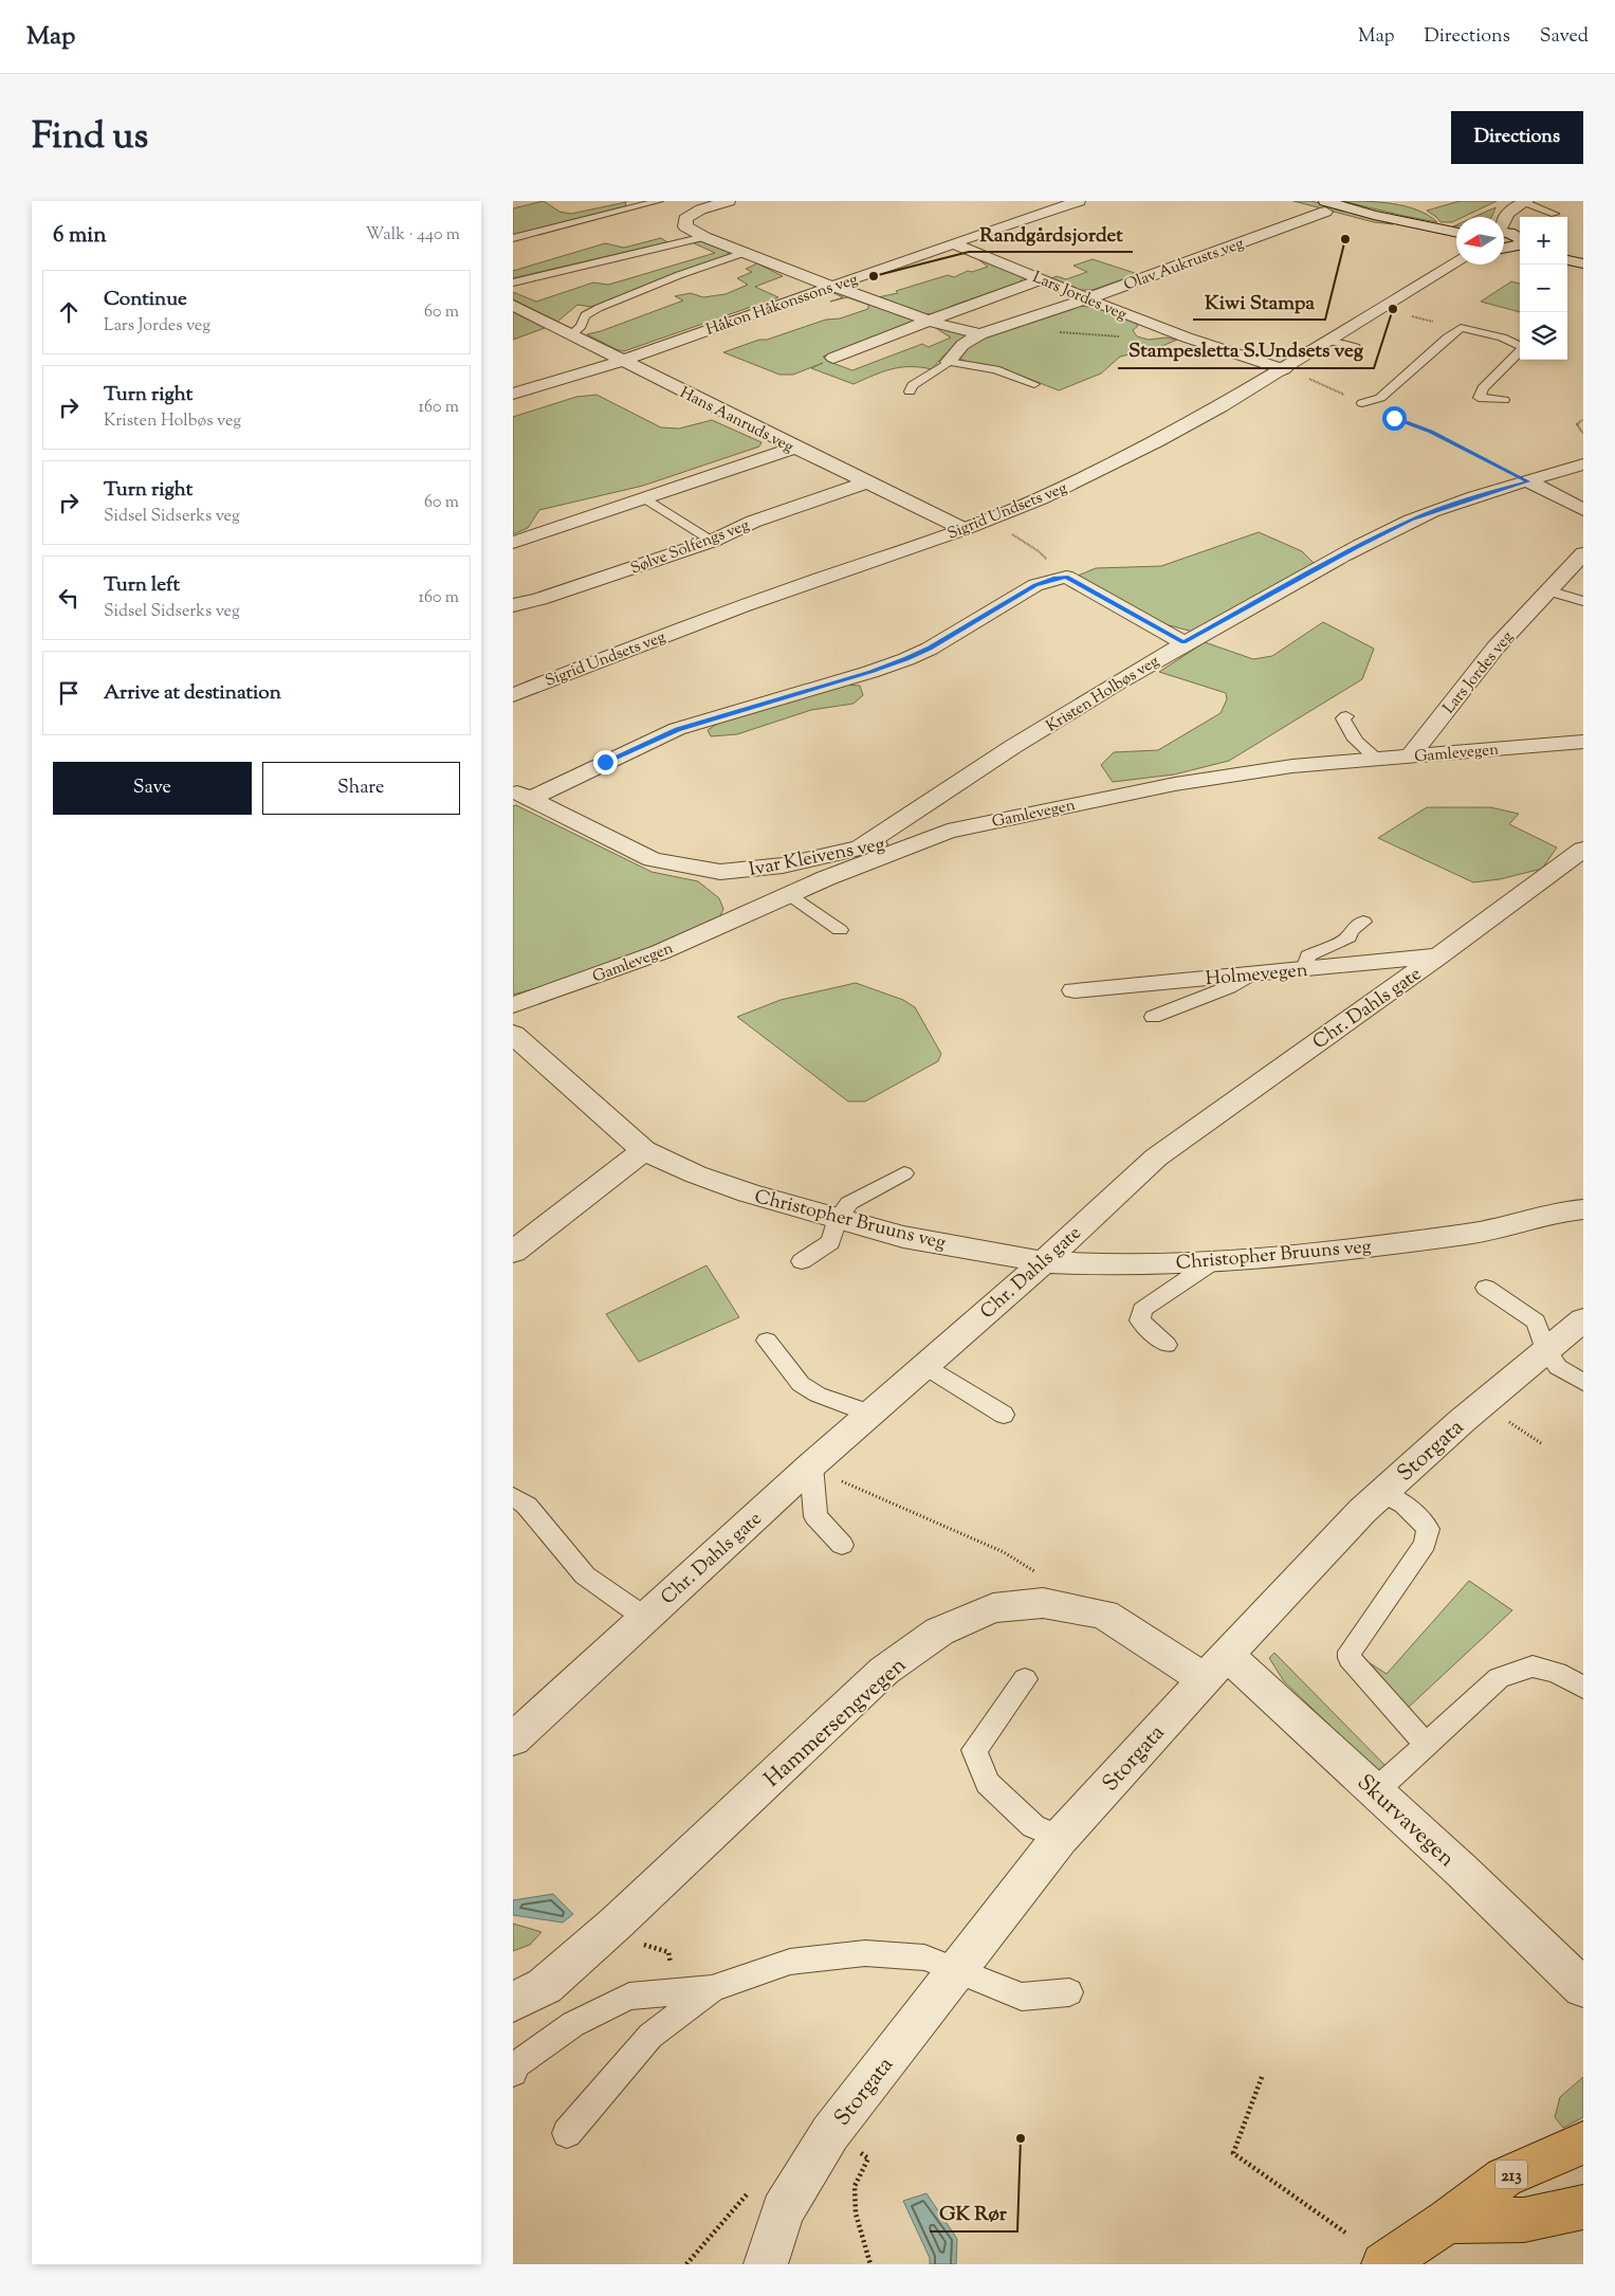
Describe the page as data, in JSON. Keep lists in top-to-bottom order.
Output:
{
  "streets": {
    "main road": ["213"],
    "street": [
      "Olav Aukrusts veg",
      "Lars Jordes veg",
      "Håkon Håkonssons veg",
      "Hans Aanruds veg",
      "Sigrid Undsets veg",
      "Sølve Solfengs veg",
      "Kristen Holbøs veg",
      "Gamlevegen",
      "Ivar Kleivens veg",
      "Holmevegen",
      "Chr. Dahls gate",
      "Christopher Bruuns veg",
      "Storgata",
      "Hammersengvegen",
      "Skurvavegen"
    ]
  },
  "crossings": [
    ["Olav Aukrusts veg", "Lars Jordes veg"],
    ["Lars Jordes veg", "Håkon Håkonssons veg"],
    ["Lars Jordes veg", "Sigrid Undsets veg"],
    ["Lars Jordes veg", "Gamlevegen"],
    ["Håkon Håkonssons veg", "Hans Aanruds veg"],
    ["Hans Aanruds veg", "Sigrid Undsets veg"],
    ["Hans Aanruds veg", "Sølve Solfengs veg"],
    ["Kristen Holbøs veg", "Ivar Kleivens veg"],
    ["Gamlevegen", "Ivar Kleivens veg"],
    ["Holmevegen", "Chr. Dahls gate"],
    ["Chr. Dahls gate", "Christopher Bruuns veg"],
    ["Storgata", "Hammersengvegen"],
    ["Storgata", "Skurvavegen"],
    ["Hammersengvegen", "Skurvavegen"]
  ],
  "places": [
    "Kiwi Stampa",
    "Randgårdsjordet",
    "Stampesletta S.Undsets veg",
    "GK Rør"
  ],
  "north": "left",
  "page": {
    "header": "Map",
    "nav": ["Map", "Directions", "Saved"],
    "title": "Find us",
    "buttons": [
      "Directions",
      ["Save", "Share"]
    ],
    "heading": ["6 min", "Walk · 440 m"],
    "map_buttons": ["+", "−"],
    "list": [
      ["Continue", "Lars Jordes veg", "60 m"],
      ["Turn right", "Kristen Holbøs veg", "160 m"],
      ["Turn right", "Sidsel Sidserks veg", "60 m"],
      ["Turn left", "Sidsel Sidserks veg", "160 m"],
      "Arrive at destination"
    ]
  }
}
